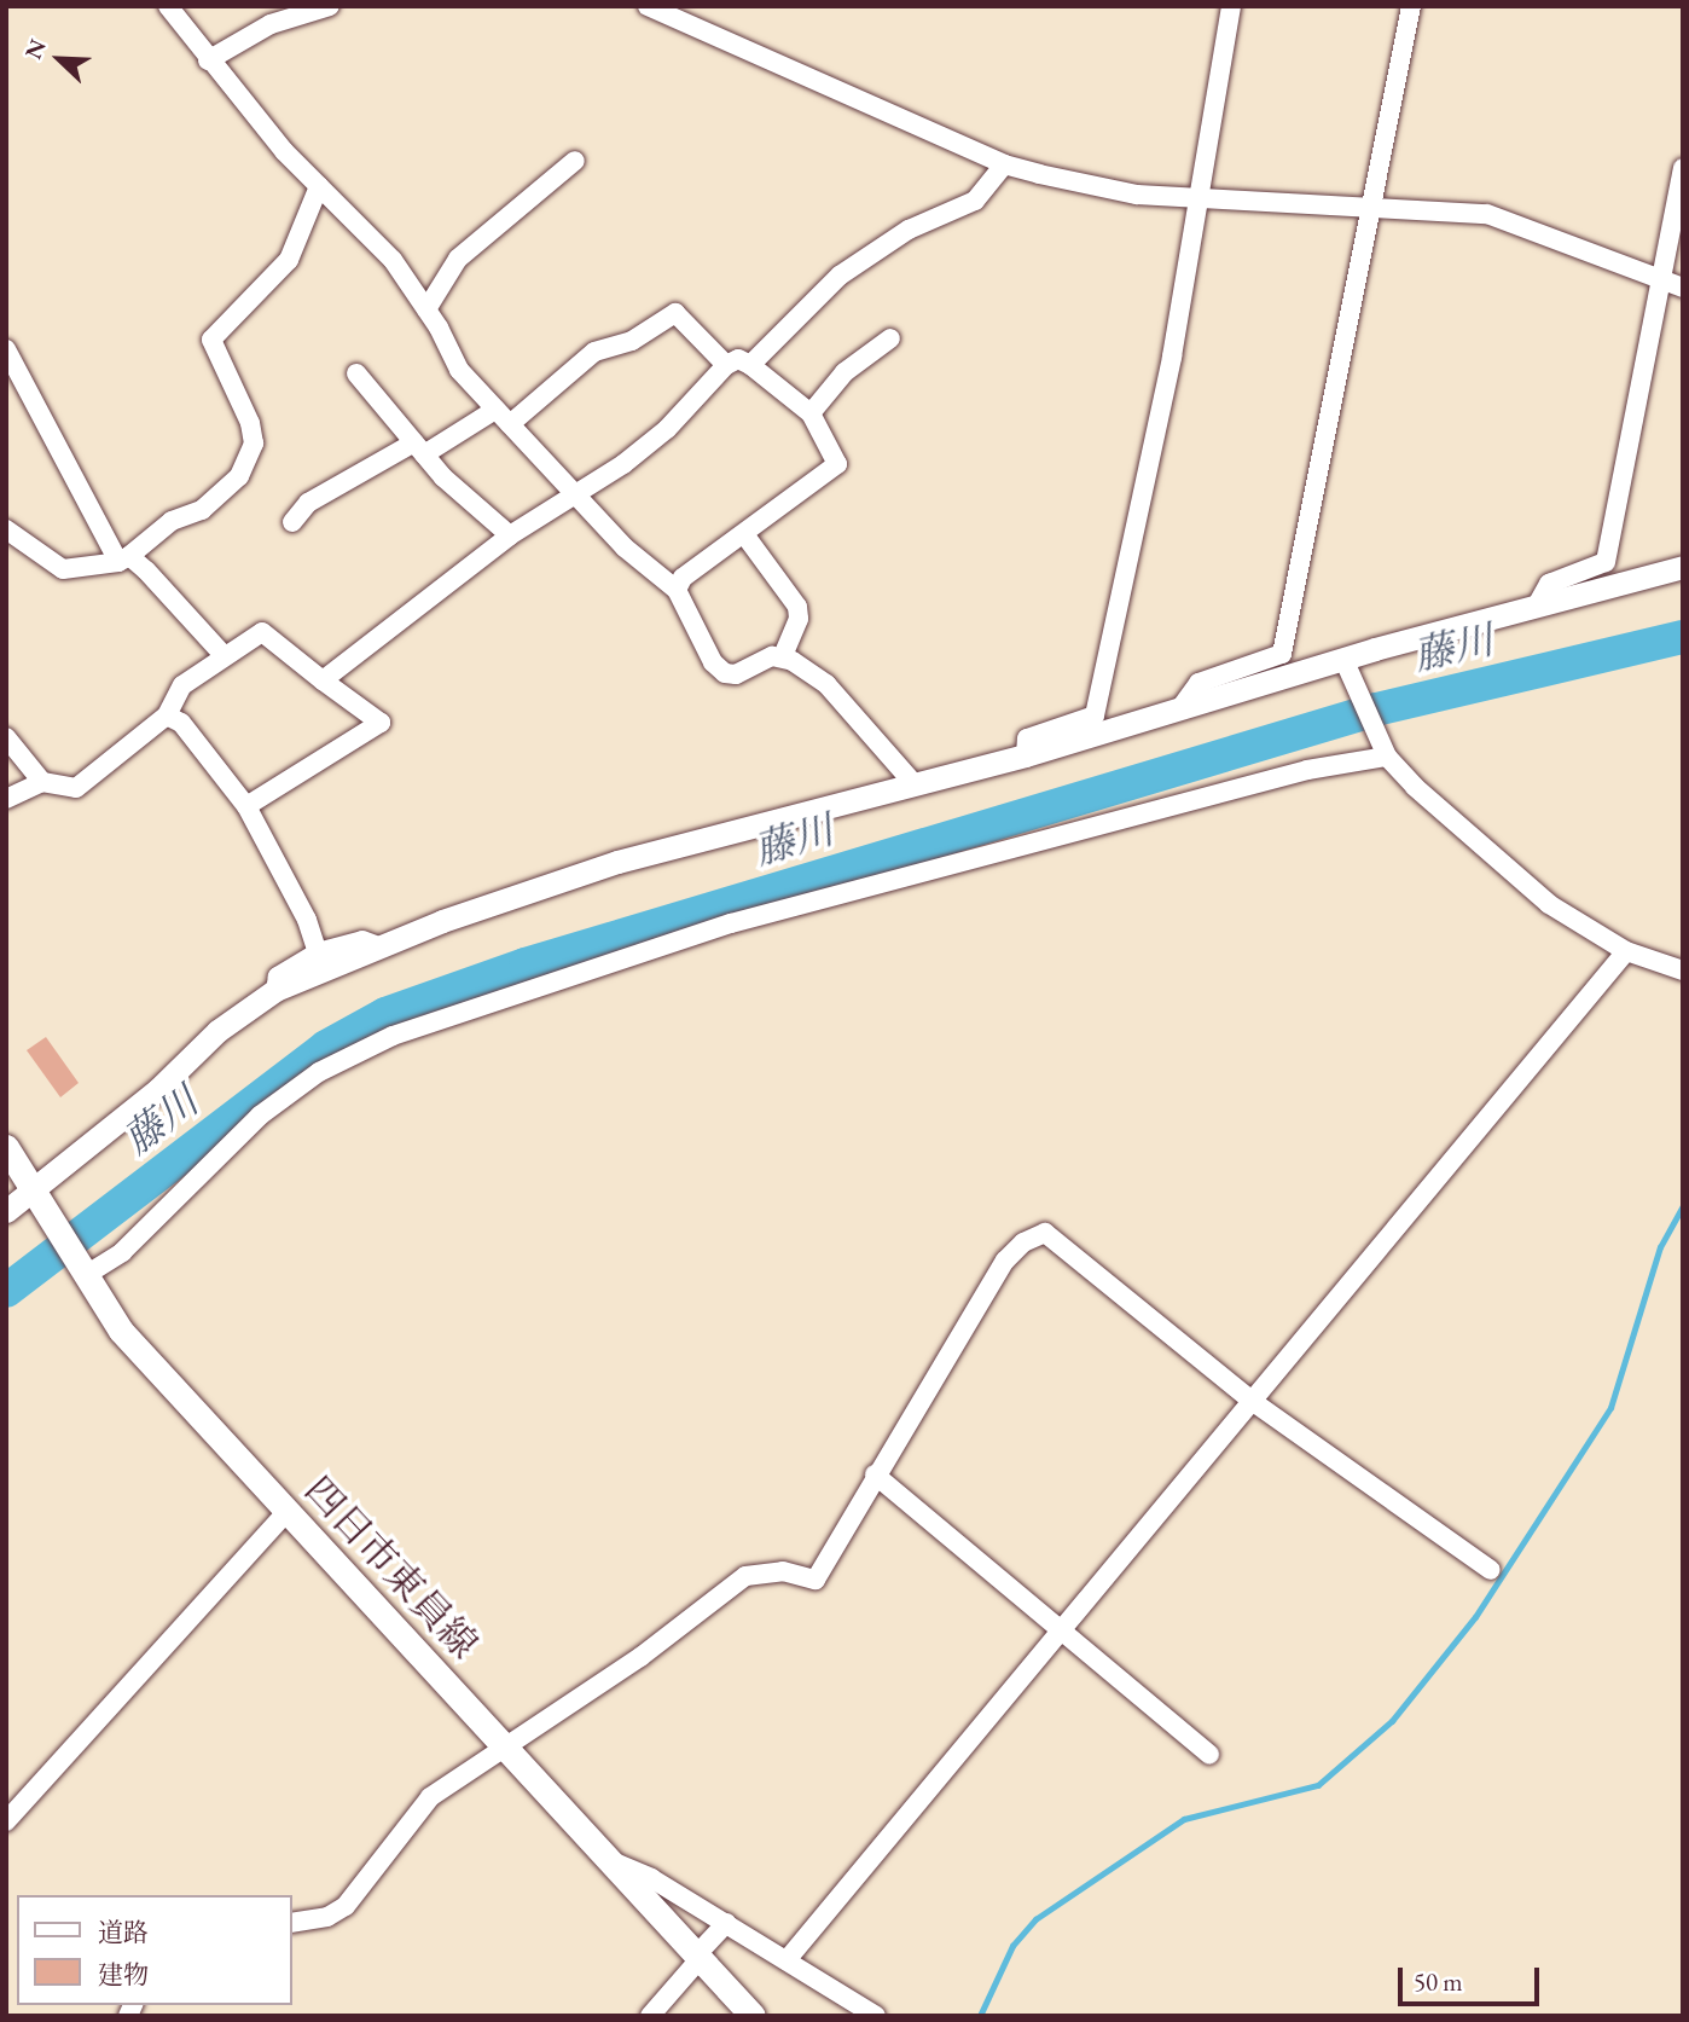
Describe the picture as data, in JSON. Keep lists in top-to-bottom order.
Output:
{
  "streets": {
    "main road": ["四日市東員線"]
  },
  "water": ["藤川"],
  "legend": ["道路", "建物"],
  "scale_bar": "50 m",
  "north": "top left"
}
